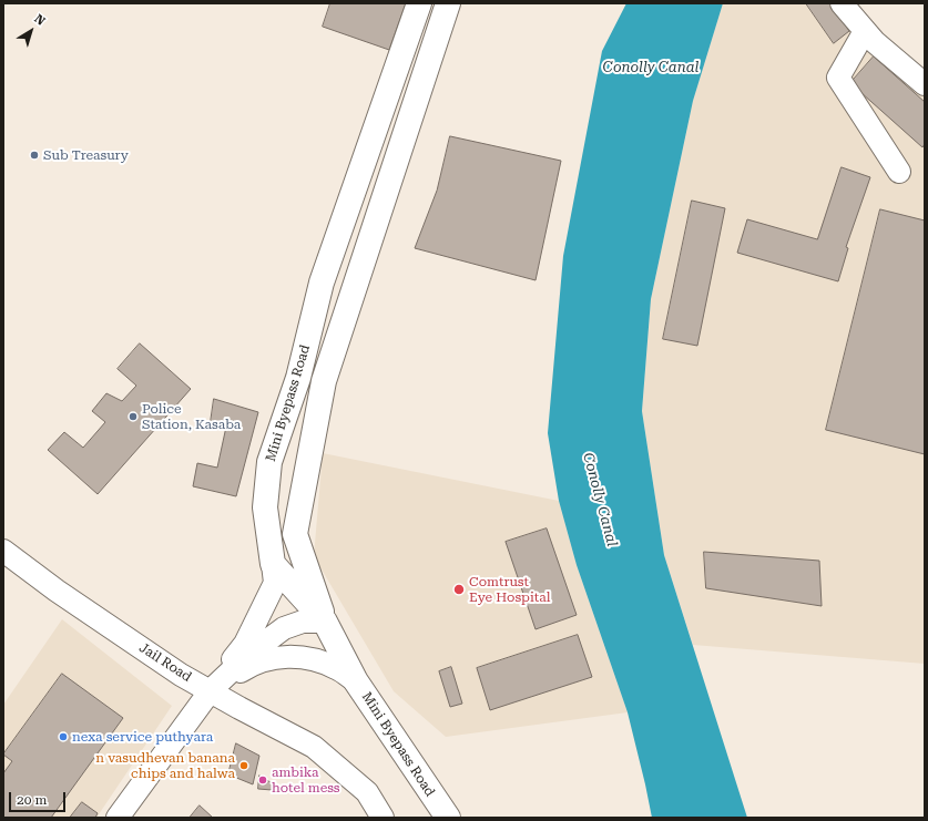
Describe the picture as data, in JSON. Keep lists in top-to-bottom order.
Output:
{
  "streets": {
    "main road": ["Mini Byepass Road"],
    "street": ["Jail Road"]
  },
  "water": ["Conolly Canal"],
  "places": [
    "Sub Treasury",
    "Police Station, Kasaba",
    "Comtrust Eye Hospital",
    "nexa service puthyara",
    "n vasudhevan banana chips and halwa",
    "ambika hotel mess"
  ],
  "scale_bar": "20 m",
  "north": "top right"
}
